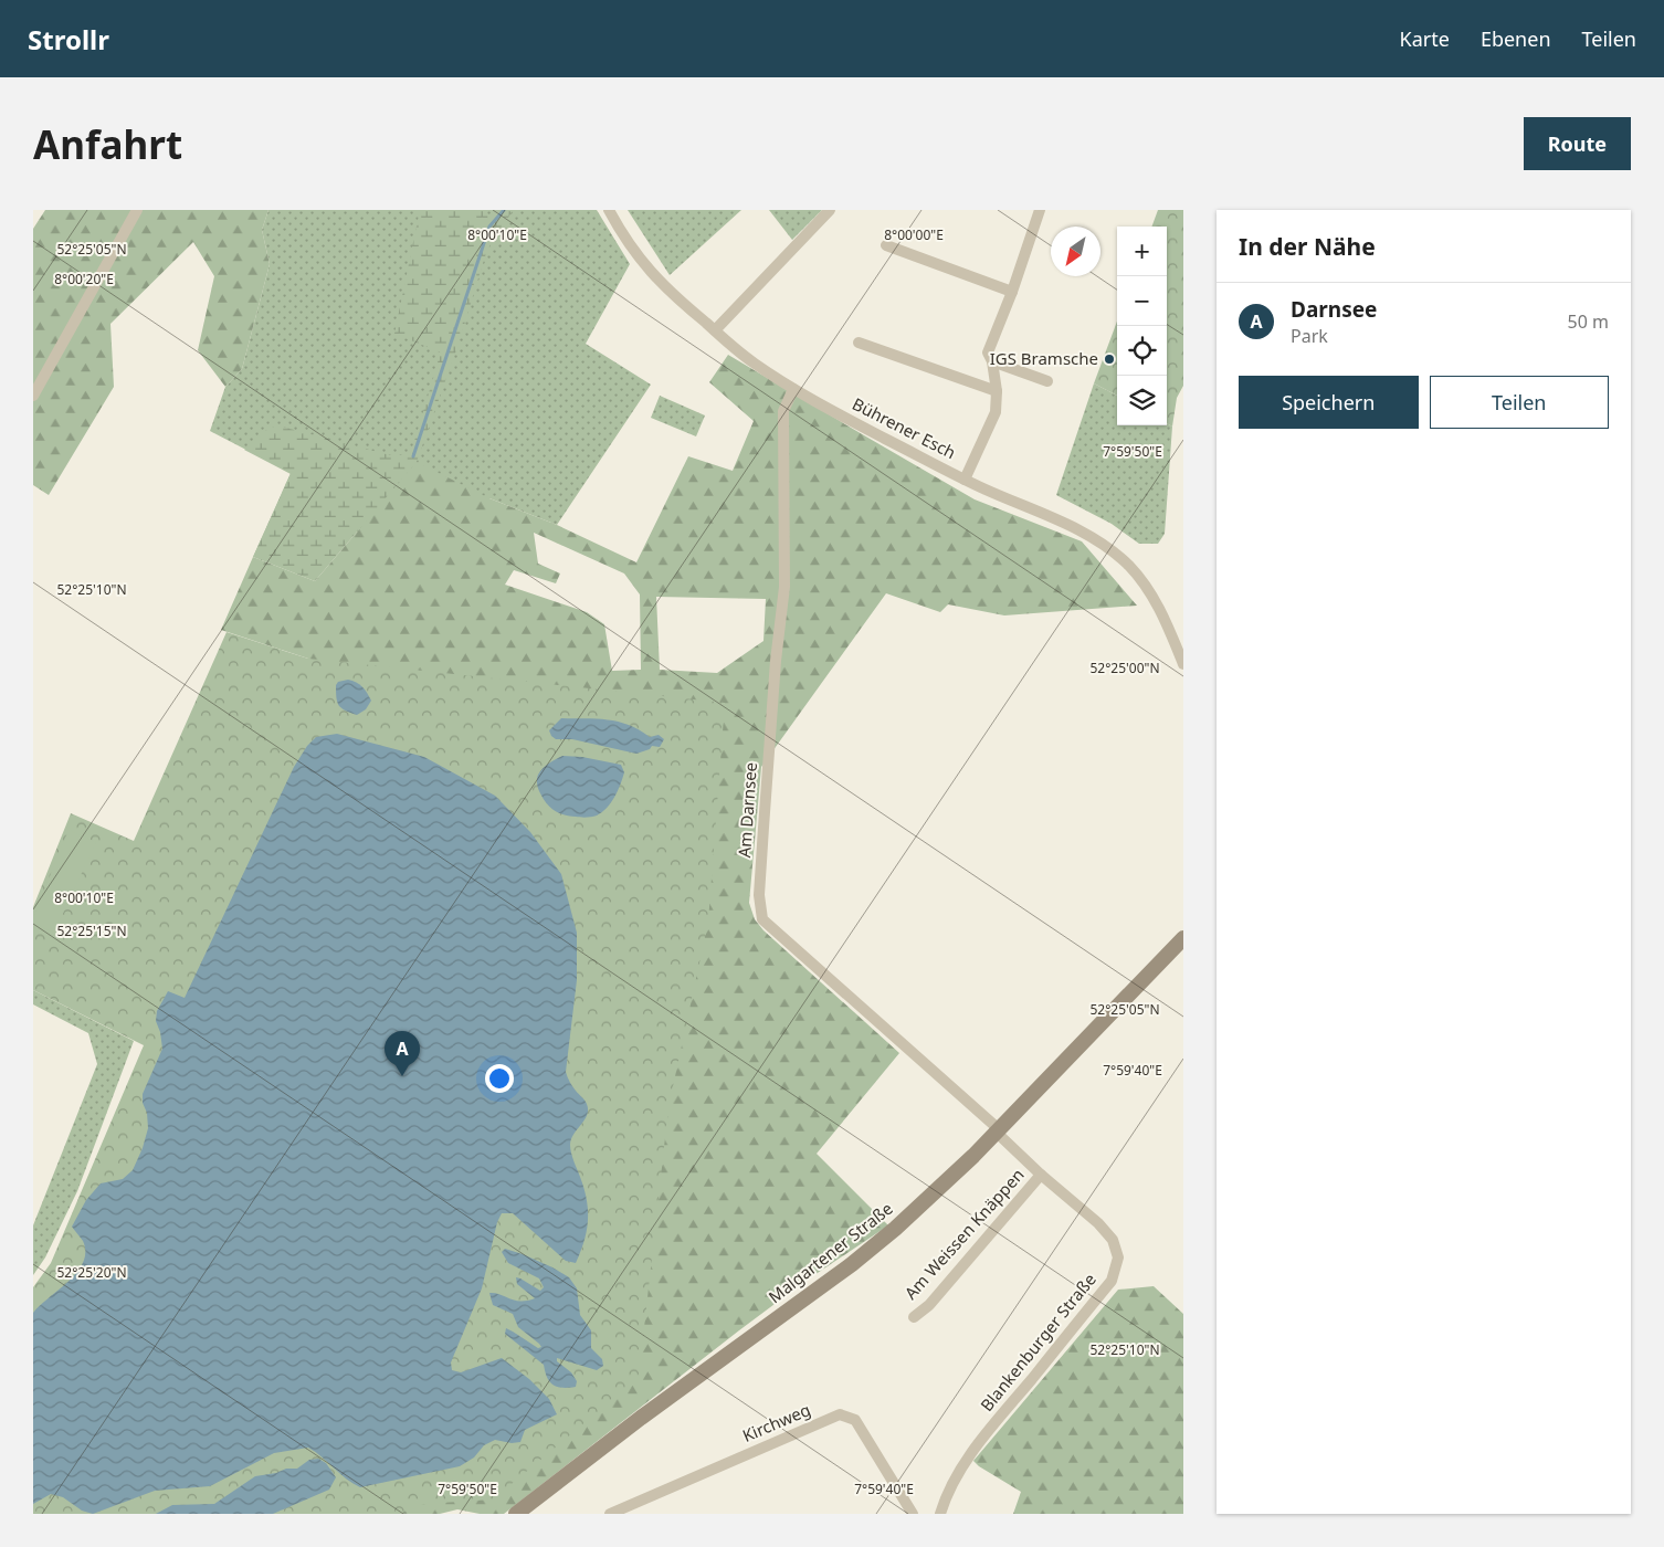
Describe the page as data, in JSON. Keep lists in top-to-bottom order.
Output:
{
  "streets": {
    "street": [
      "Bührener Esch",
      "Am Darnsee",
      "Am Weissen Knäppen",
      "Malgartener Straße",
      "Blankenburger Straße",
      "Kirchweg"
    ]
  },
  "crossings": [
    ["Bührener Esch", "Am Darnsee"],
    ["Am Darnsee", "Malgartener Straße"],
    ["Am Darnsee", "Blankenburger Straße"],
    ["Am Weissen Knäppen", "Blankenburger Straße"],
    ["Malgartener Straße", "Blankenburger Straße"]
  ],
  "places": ["IGS Bramsche"],
  "north": "bottom left",
  "page": {
    "header": "Strollr",
    "nav": ["Karte", "Ebenen", "Teilen"],
    "buttons": [
      "Route",
      ["Speichern", "Teilen"]
    ],
    "title": "Anfahrt",
    "heading": "In der Nähe",
    "map_buttons": ["+", "−"],
    "list": [
      {
        "mark": "A",
        "name": "Darnsee",
        "note": "Park",
        "value": "50 m"
      }
    ],
    "pins": "A"
  },
  "coordinates": [
    "8°00'10\"E",
    "8°00'00\"E",
    "52°25'05\"N",
    "8°00'20\"E",
    "7°59'50\"E",
    "52°25'10\"N",
    "52°25'00\"N",
    "52°25'15\"N",
    "7°59'40\"E",
    "52°25'20\"N"
  ]
}
